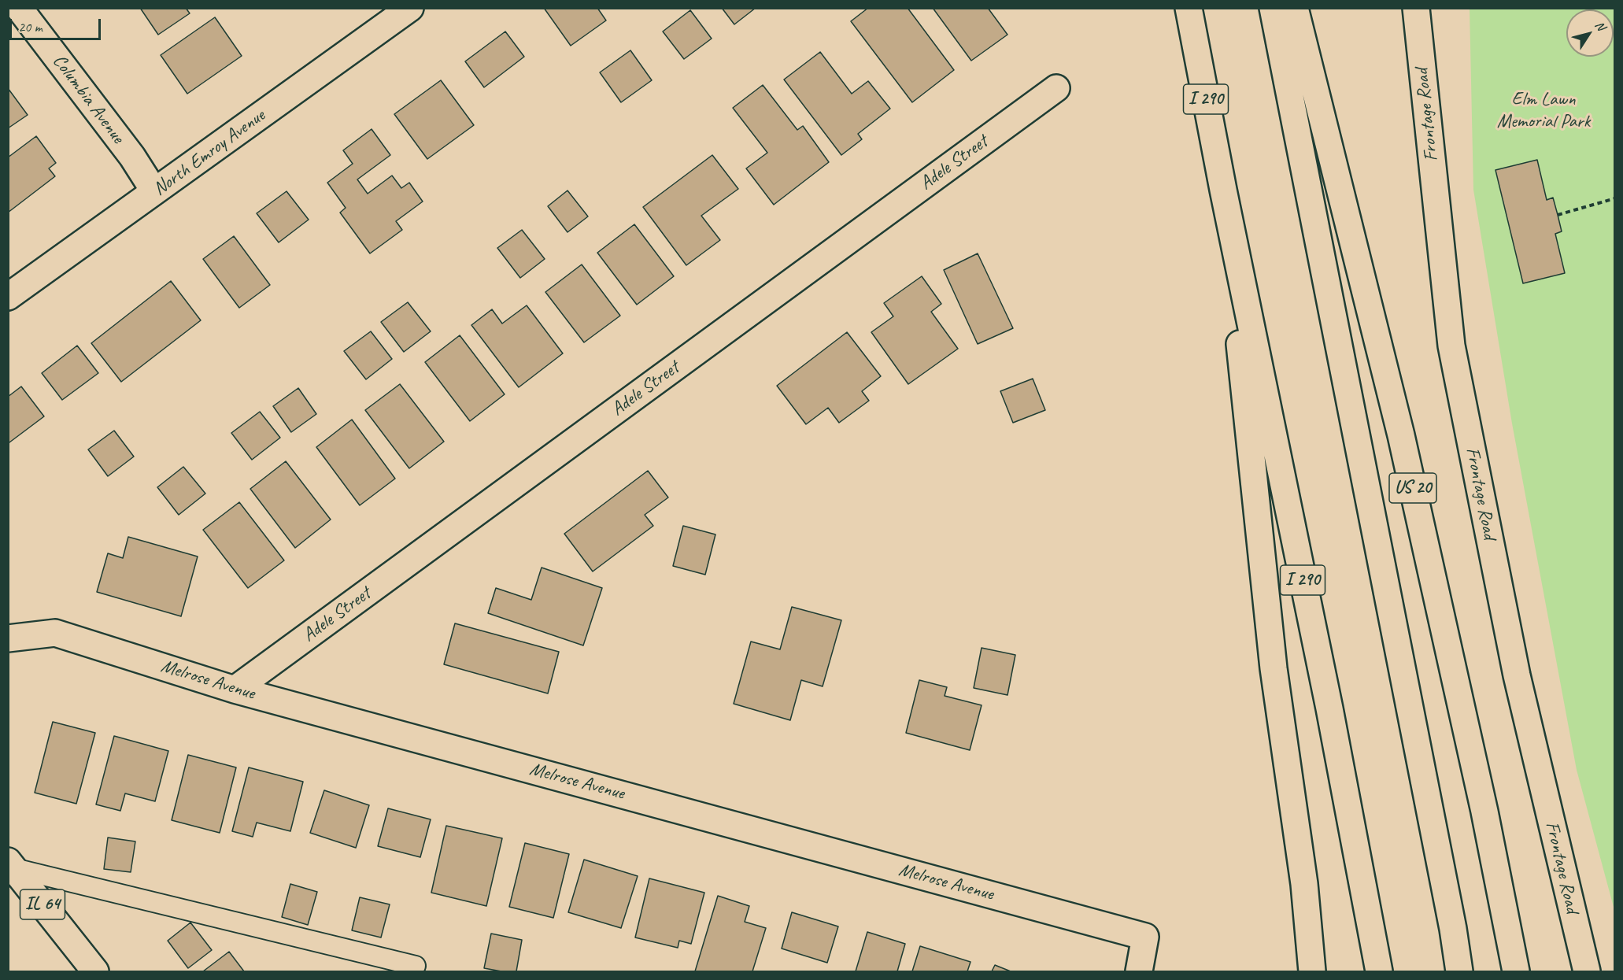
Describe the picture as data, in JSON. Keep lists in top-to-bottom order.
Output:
{
  "streets": {
    "main road": [
      "Columbia Avenue",
      "I 290",
      "Frontage Road",
      "North Emroy Avenue",
      "Adele Street",
      "US 20",
      "Melrose Avenue",
      "IL 64"
    ]
  },
  "crossings": [
    ["Columbia Avenue", "North Emroy Avenue"],
    ["Adele Street", "Melrose Avenue"]
  ],
  "parks": ["Elm Lawn Memorial Park"],
  "scale_bar": "20 m",
  "north": "top right"
}
